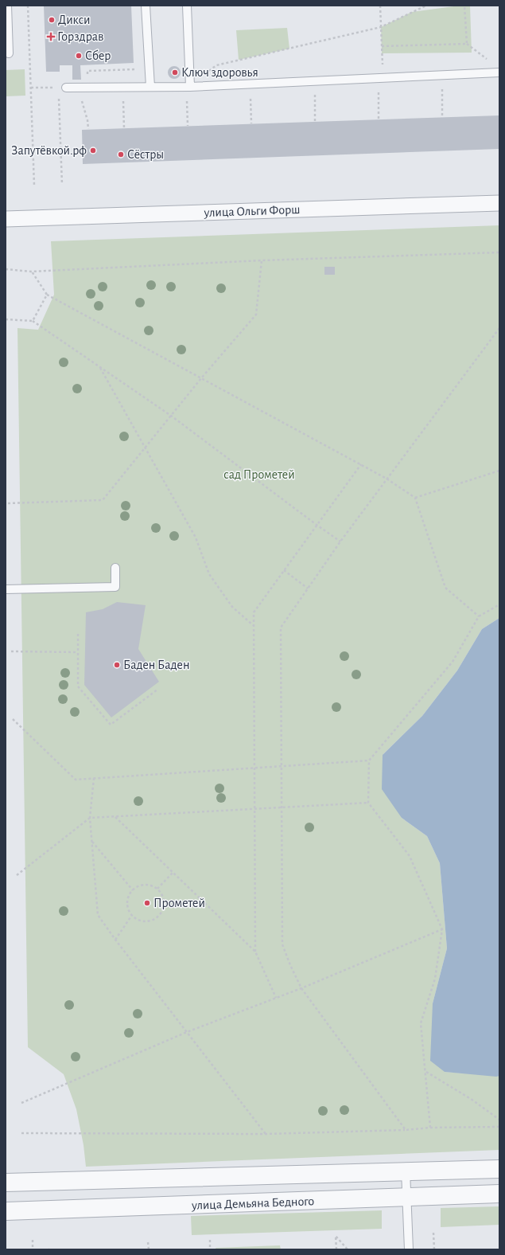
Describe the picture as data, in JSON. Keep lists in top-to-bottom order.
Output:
{
  "streets": {
    "street": ["улица Ольги Форш", "улица Демьяна Бедного"]
  },
  "parks": ["сад Прометей"],
  "places": {
    "other": [
      "Дикси",
      "Сбер",
      "Ключ здоровья",
      "Запутёвкой.рф",
      "Сёстры",
      "Баден Баден",
      "Прометей"
    ],
    "health": ["Горздрав"]
  }
}
